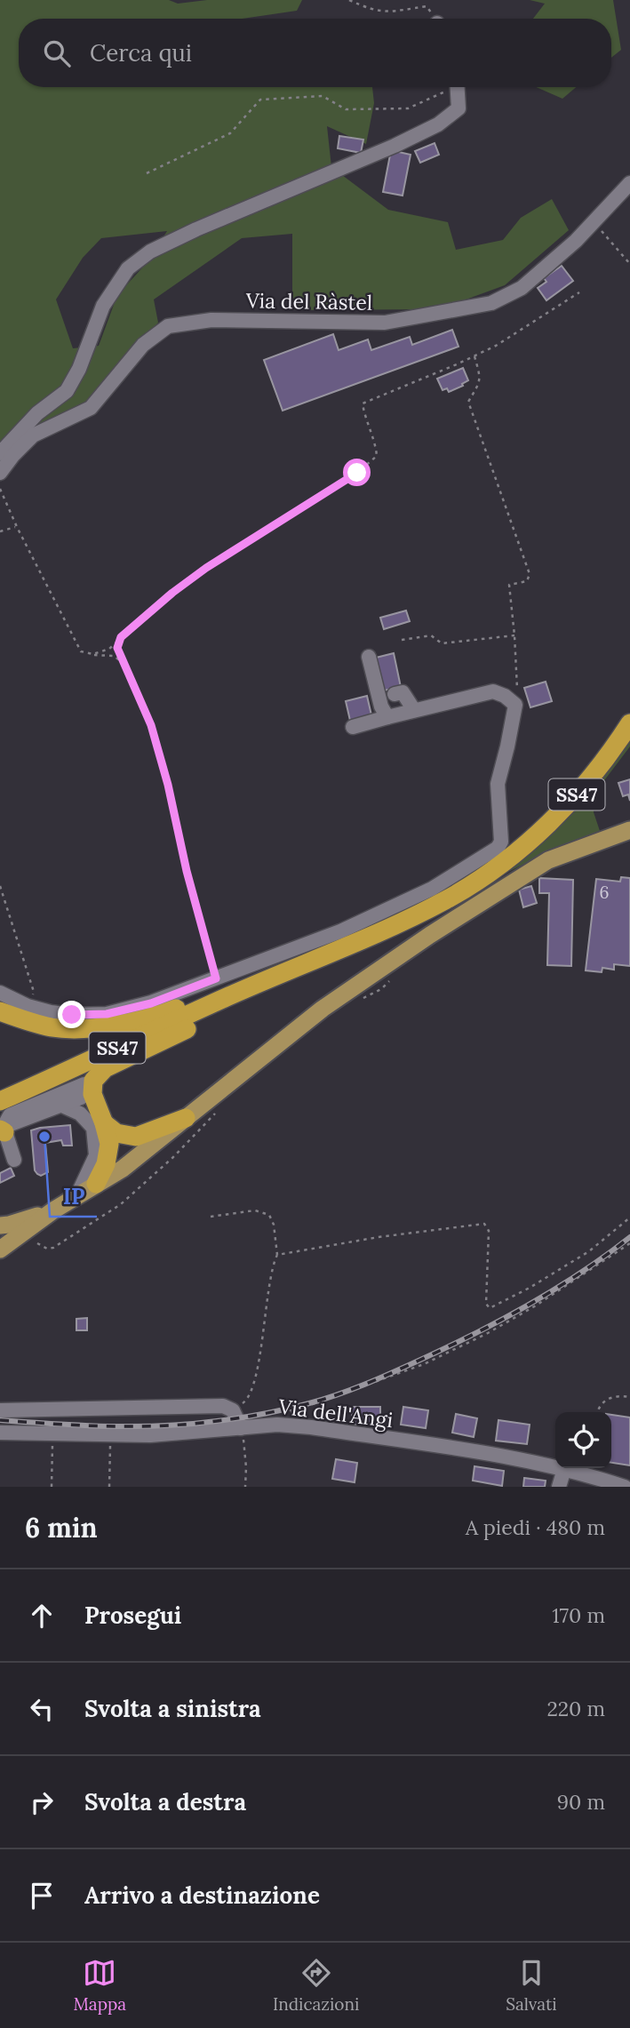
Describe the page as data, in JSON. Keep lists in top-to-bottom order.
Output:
{
  "streets": {
    "highway": ["SS47"],
    "street": ["Via del Ràstel", "Via dell'Angi"]
  },
  "places": ["IP"],
  "house_numbers": ["6"],
  "page": {
    "search": "Cerca qui",
    "heading": ["6 min", "A piedi · 480 m"],
    "list": [
      ["Prosegui", "170 m"],
      ["Svolta a sinistra", "220 m"],
      ["Svolta a destra", "90 m"],
      "Arrivo a destinazione"
    ],
    "nav": ["Mappa", "Indicazioni", "Salvati"]
  }
}
